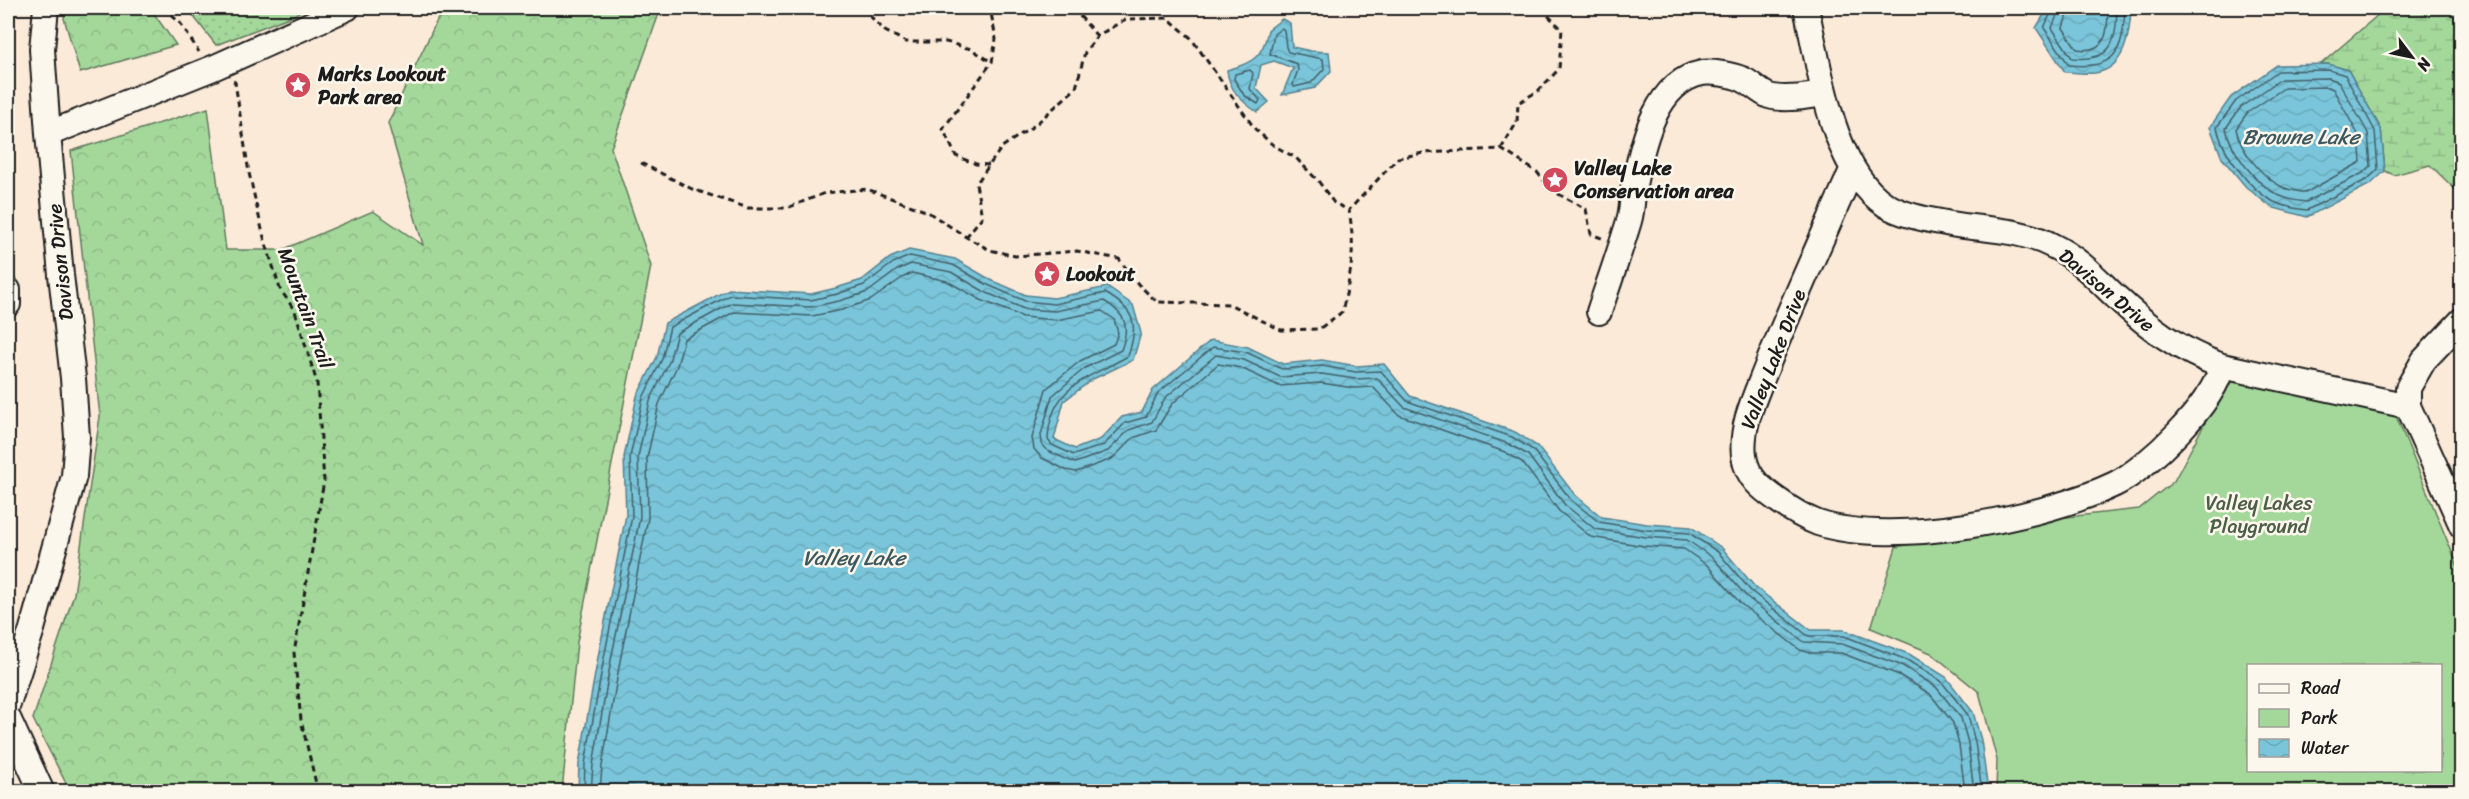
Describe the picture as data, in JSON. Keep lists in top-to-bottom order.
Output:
{
  "streets": {
    "street": ["Davison Drive", "Valley Lake Drive"],
    "path": ["Mountain Trail"]
  },
  "crossings": [
    ["Davison Drive", "Valley Lake Drive"]
  ],
  "water": ["Browne Lake", "Valley Lake"],
  "parks": ["Valley Lakes Playground"],
  "places": {
    "place": ["Marks Lookout Park area", "Valley Lake Conservation area", "Lookout"]
  },
  "legend": ["Road", "Park", "Water"],
  "north": "bottom right"
}
